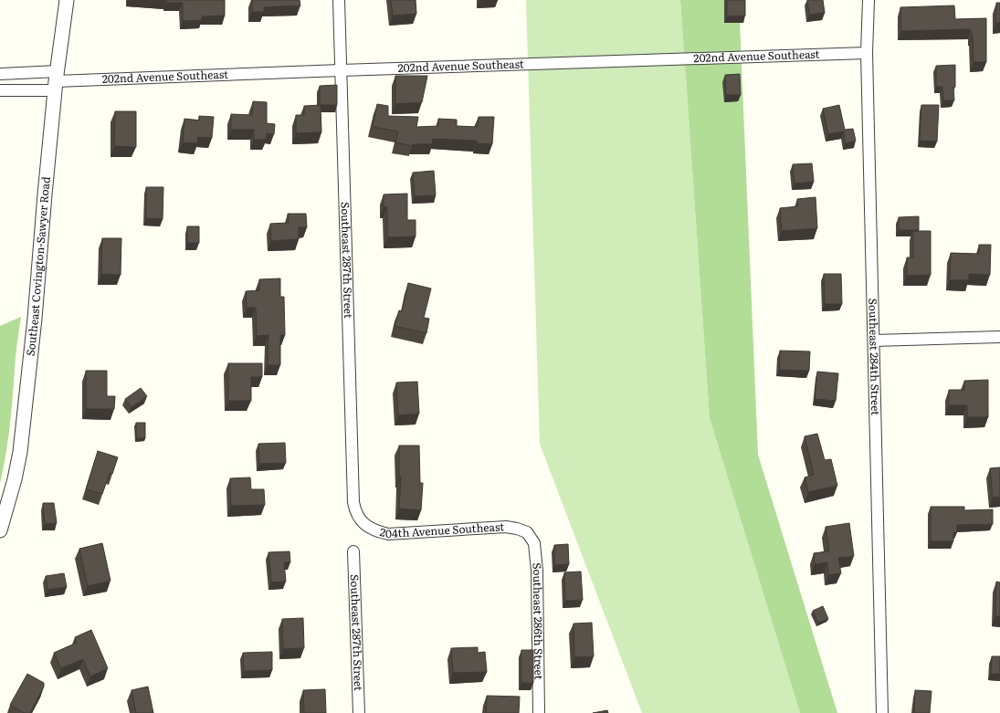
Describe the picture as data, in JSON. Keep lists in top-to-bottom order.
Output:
{
  "streets": {
    "street": [
      "202nd Avenue Southeast",
      "Southeast 287th Street",
      "Southeast Covington-Sawyer Road",
      "Southeast 284th Street",
      "204th Avenue Southeast",
      "Southeast 286th Street"
    ]
  },
  "crossings": [
    ["202nd Avenue Southeast", "Southeast 287th Street"],
    ["202nd Avenue Southeast", "Southeast Covington-Sawyer Road"],
    ["202nd Avenue Southeast", "Southeast 284th Street"],
    ["Southeast 287th Street", "204th Avenue Southeast"],
    ["204th Avenue Southeast", "Southeast 286th Street"]
  ]
}
